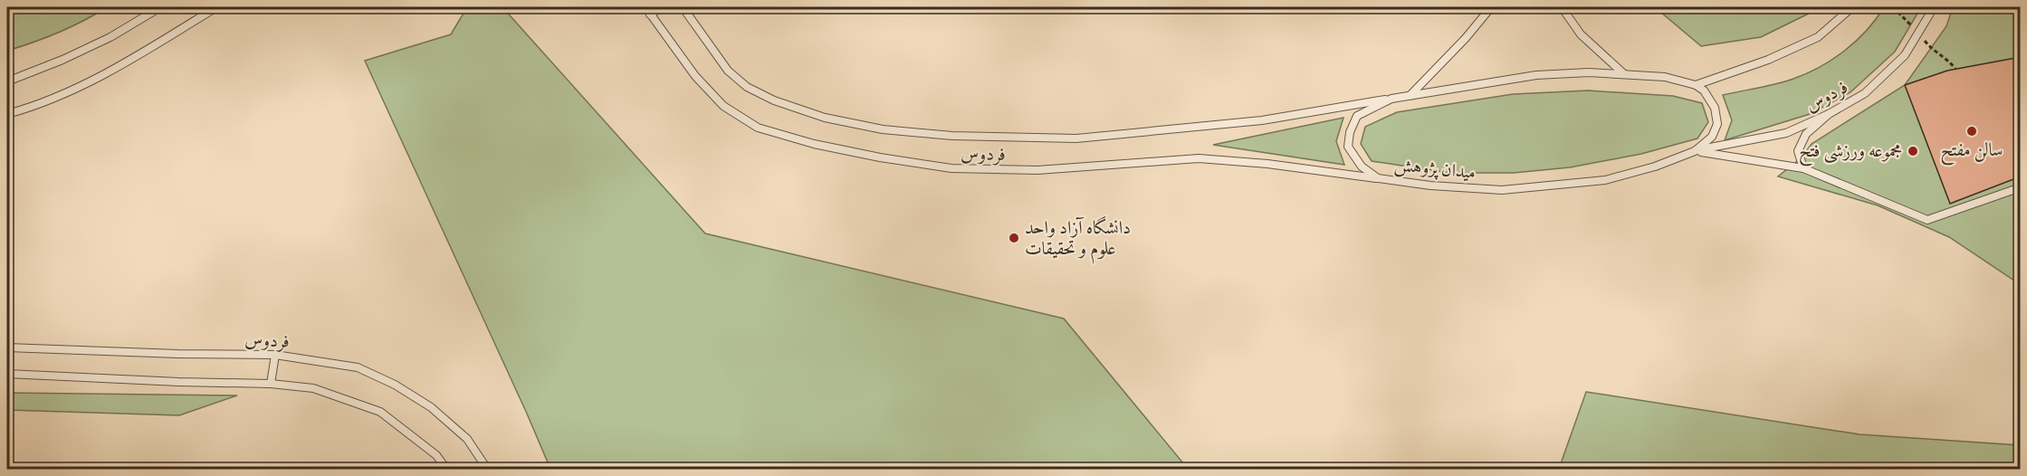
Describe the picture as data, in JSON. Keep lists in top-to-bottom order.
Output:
{
  "streets": {
    "lane": ["فردوس", "میدان پژوهش"]
  },
  "crossings": [
    ["فردوس", "میدان پژوهش"]
  ],
  "places": ["سالن مفتح", "مجموعه ورزشی فتح", "دانشگاه آزاد واحد علوم و تحقیقات"]
}
